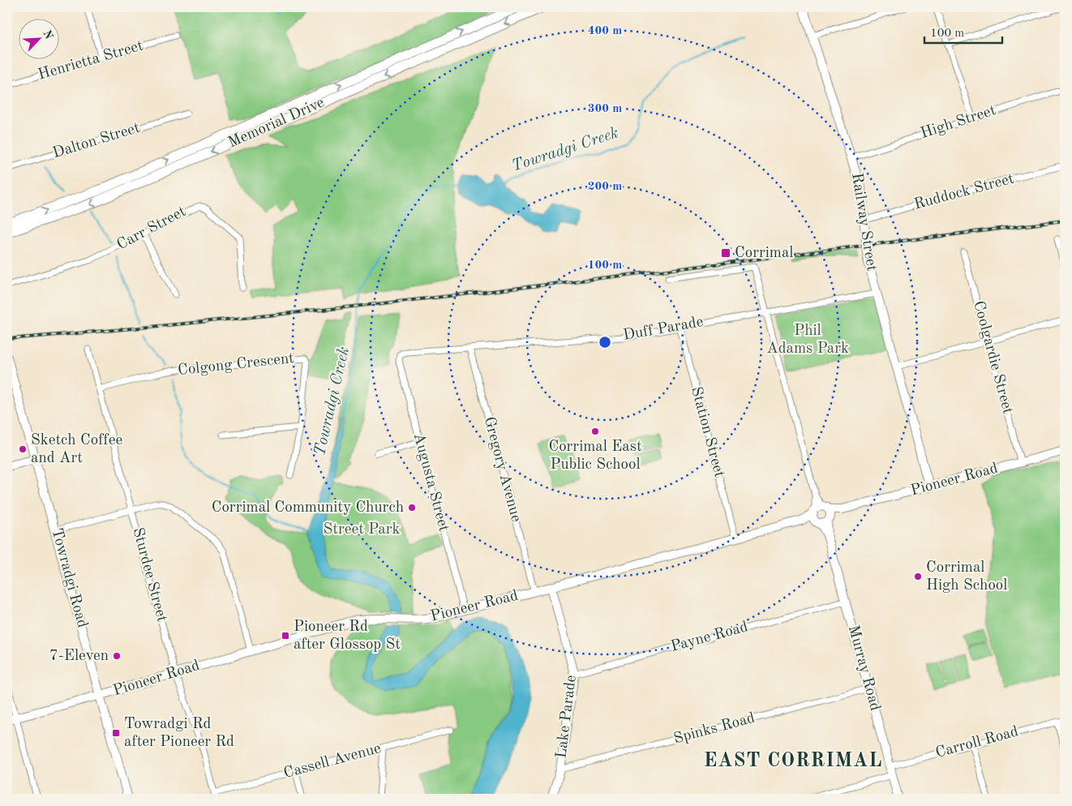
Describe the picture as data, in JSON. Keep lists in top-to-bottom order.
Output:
{
  "streets": {
    "main road": [
      "Memorial Drive",
      "Railway Street",
      "Pioneer Road",
      "Towradgi Road",
      "Murray Road",
      "Lake Parade"
    ],
    "street": [
      "Henrietta Street",
      "High Street",
      "Dalton Street",
      "Ruddock Street",
      "Carr Street",
      "Duff Parade",
      "Coolgardie Street",
      "Colgong Crescent",
      "Station Street",
      "Gregory Avenue",
      "Augusta Street",
      "Sturdee Street",
      "Payne Road",
      "Spinks Road",
      "Carroll Road",
      "Cassell Avenue"
    ]
  },
  "crossings": [
    ["High Street", "Railway Street"],
    ["Ruddock Street", "Railway Street"],
    ["Railway Street", "Duff Parade"],
    ["Railway Street", "Pioneer Road"],
    ["Duff Parade", "Station Street"],
    ["Duff Parade", "Gregory Avenue"],
    ["Duff Parade", "Augusta Street"],
    ["Duff Parade", "Murray Road"],
    ["Coolgardie Street", "Pioneer Road"],
    ["Colgong Crescent", "Sturdee Street"],
    ["Station Street", "Pioneer Road"],
    ["Gregory Avenue", "Pioneer Road"],
    ["Pioneer Road", "Augusta Street"],
    ["Pioneer Road", "Sturdee Street"],
    ["Pioneer Road", "Towradgi Road"],
    ["Pioneer Road", "Murray Road"],
    ["Pioneer Road", "Lake Parade"],
    ["Sturdee Street", "Cassell Avenue"],
    ["Payne Road", "Murray Road"],
    ["Payne Road", "Lake Parade"],
    ["Murray Road", "Spinks Road"],
    ["Murray Road", "Carroll Road"],
    ["Lake Parade", "Spinks Road"]
  ],
  "districts": ["EAST CORRIMAL"],
  "water": ["Towradgi Creek"],
  "parks": ["Phil Adams Park", "Street Park"],
  "places": {
    "transit": ["Corrimal", "Pioneer Rd after Glossop St", "Towradgi Rd after Pioneer Rd"],
    "other": [
      "Corrimal East Public School",
      "Sketch Coffee and Art",
      "Corrimal Community Church",
      "Corrimal High School",
      "7-Eleven"
    ]
  },
  "scale_bar": "100 m",
  "north": "top right",
  "rings": [
    "400 m",
    "300 m",
    "200 m",
    "100 m"
  ]
}
